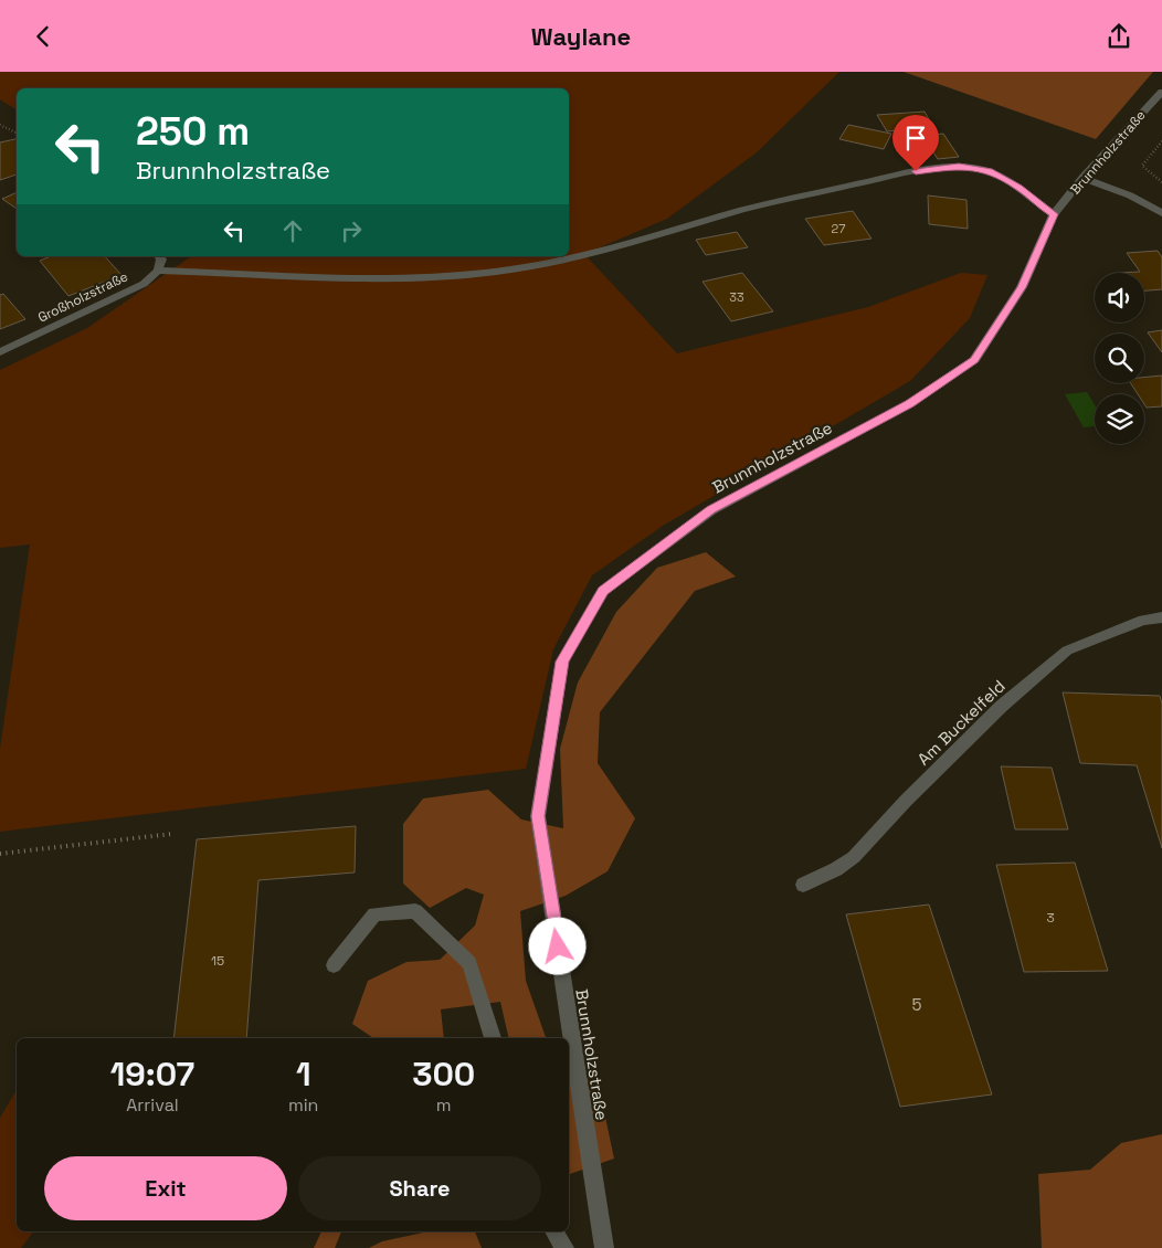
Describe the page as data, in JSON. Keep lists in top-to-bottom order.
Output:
{
  "streets": {
    "street": ["Brunnholzstraße", "Großholzstraße", "Am Buckelfeld"]
  },
  "house_numbers": [
    "27",
    "33",
    "3",
    "15",
    "5"
  ],
  "page": {
    "header": "Waylane",
    "turn": ["250 m", "Brunnholzstraße"],
    "eta": [
      "19:07",
      "Arrival",
      "1",
      "min",
      "300",
      "m"
    ],
    "buttons": ["Exit", "Share"]
  }
}
